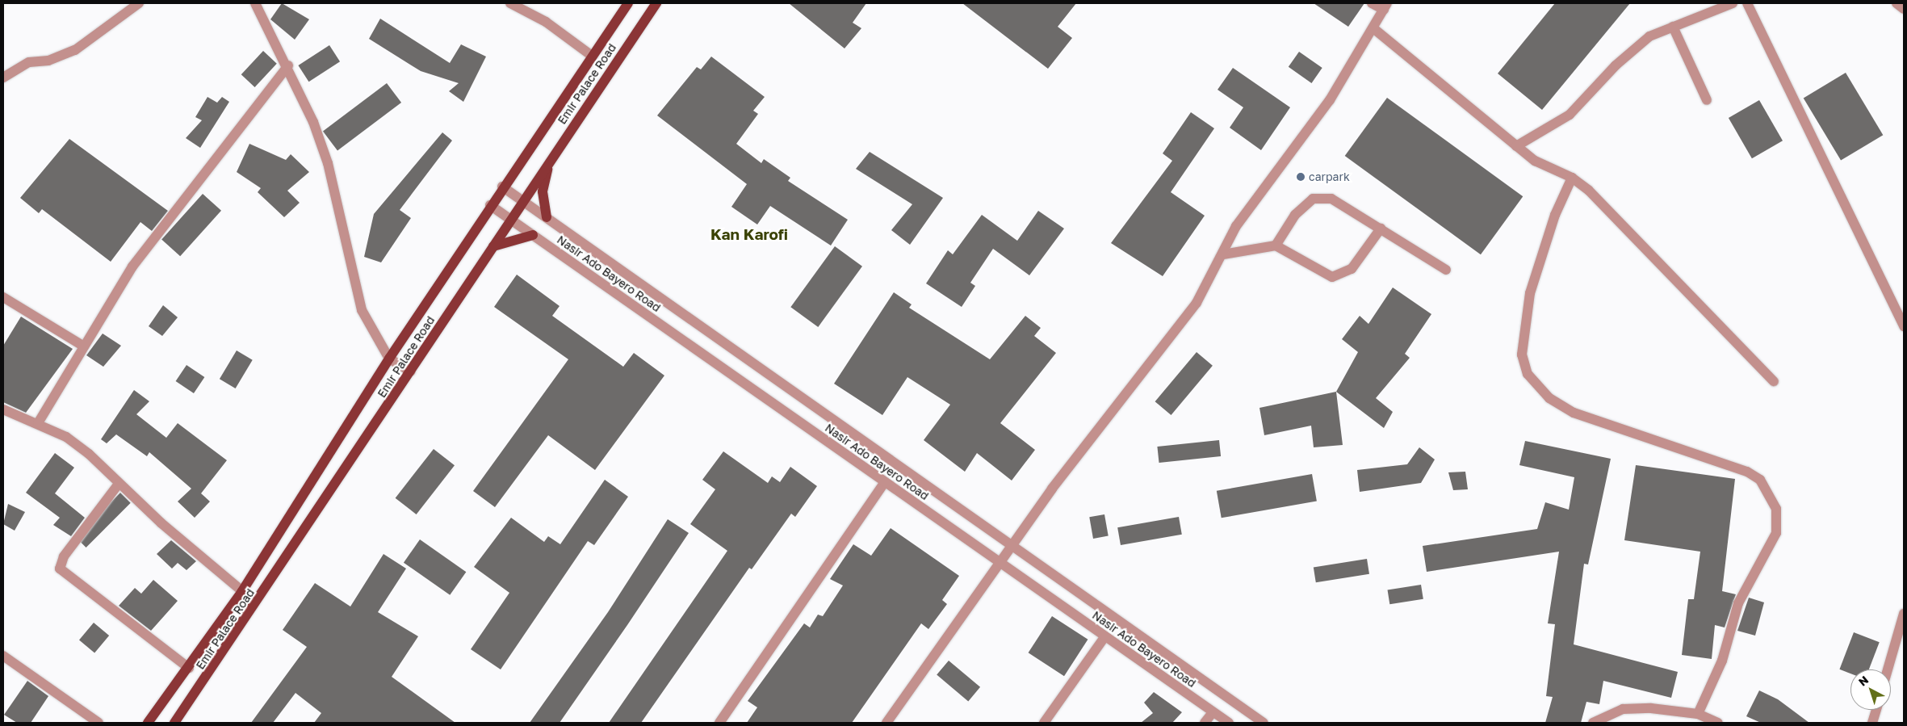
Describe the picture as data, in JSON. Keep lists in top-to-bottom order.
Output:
{
  "streets": {
    "main road": ["Emir Palace Road"],
    "street": ["Nasir Ado Bayero Road"]
  },
  "crossings": [
    ["Emir Palace Road", "Nasir Ado Bayero Road"]
  ],
  "districts": ["Kan Karofi"],
  "places": ["carpark"],
  "north": "top left"
}
